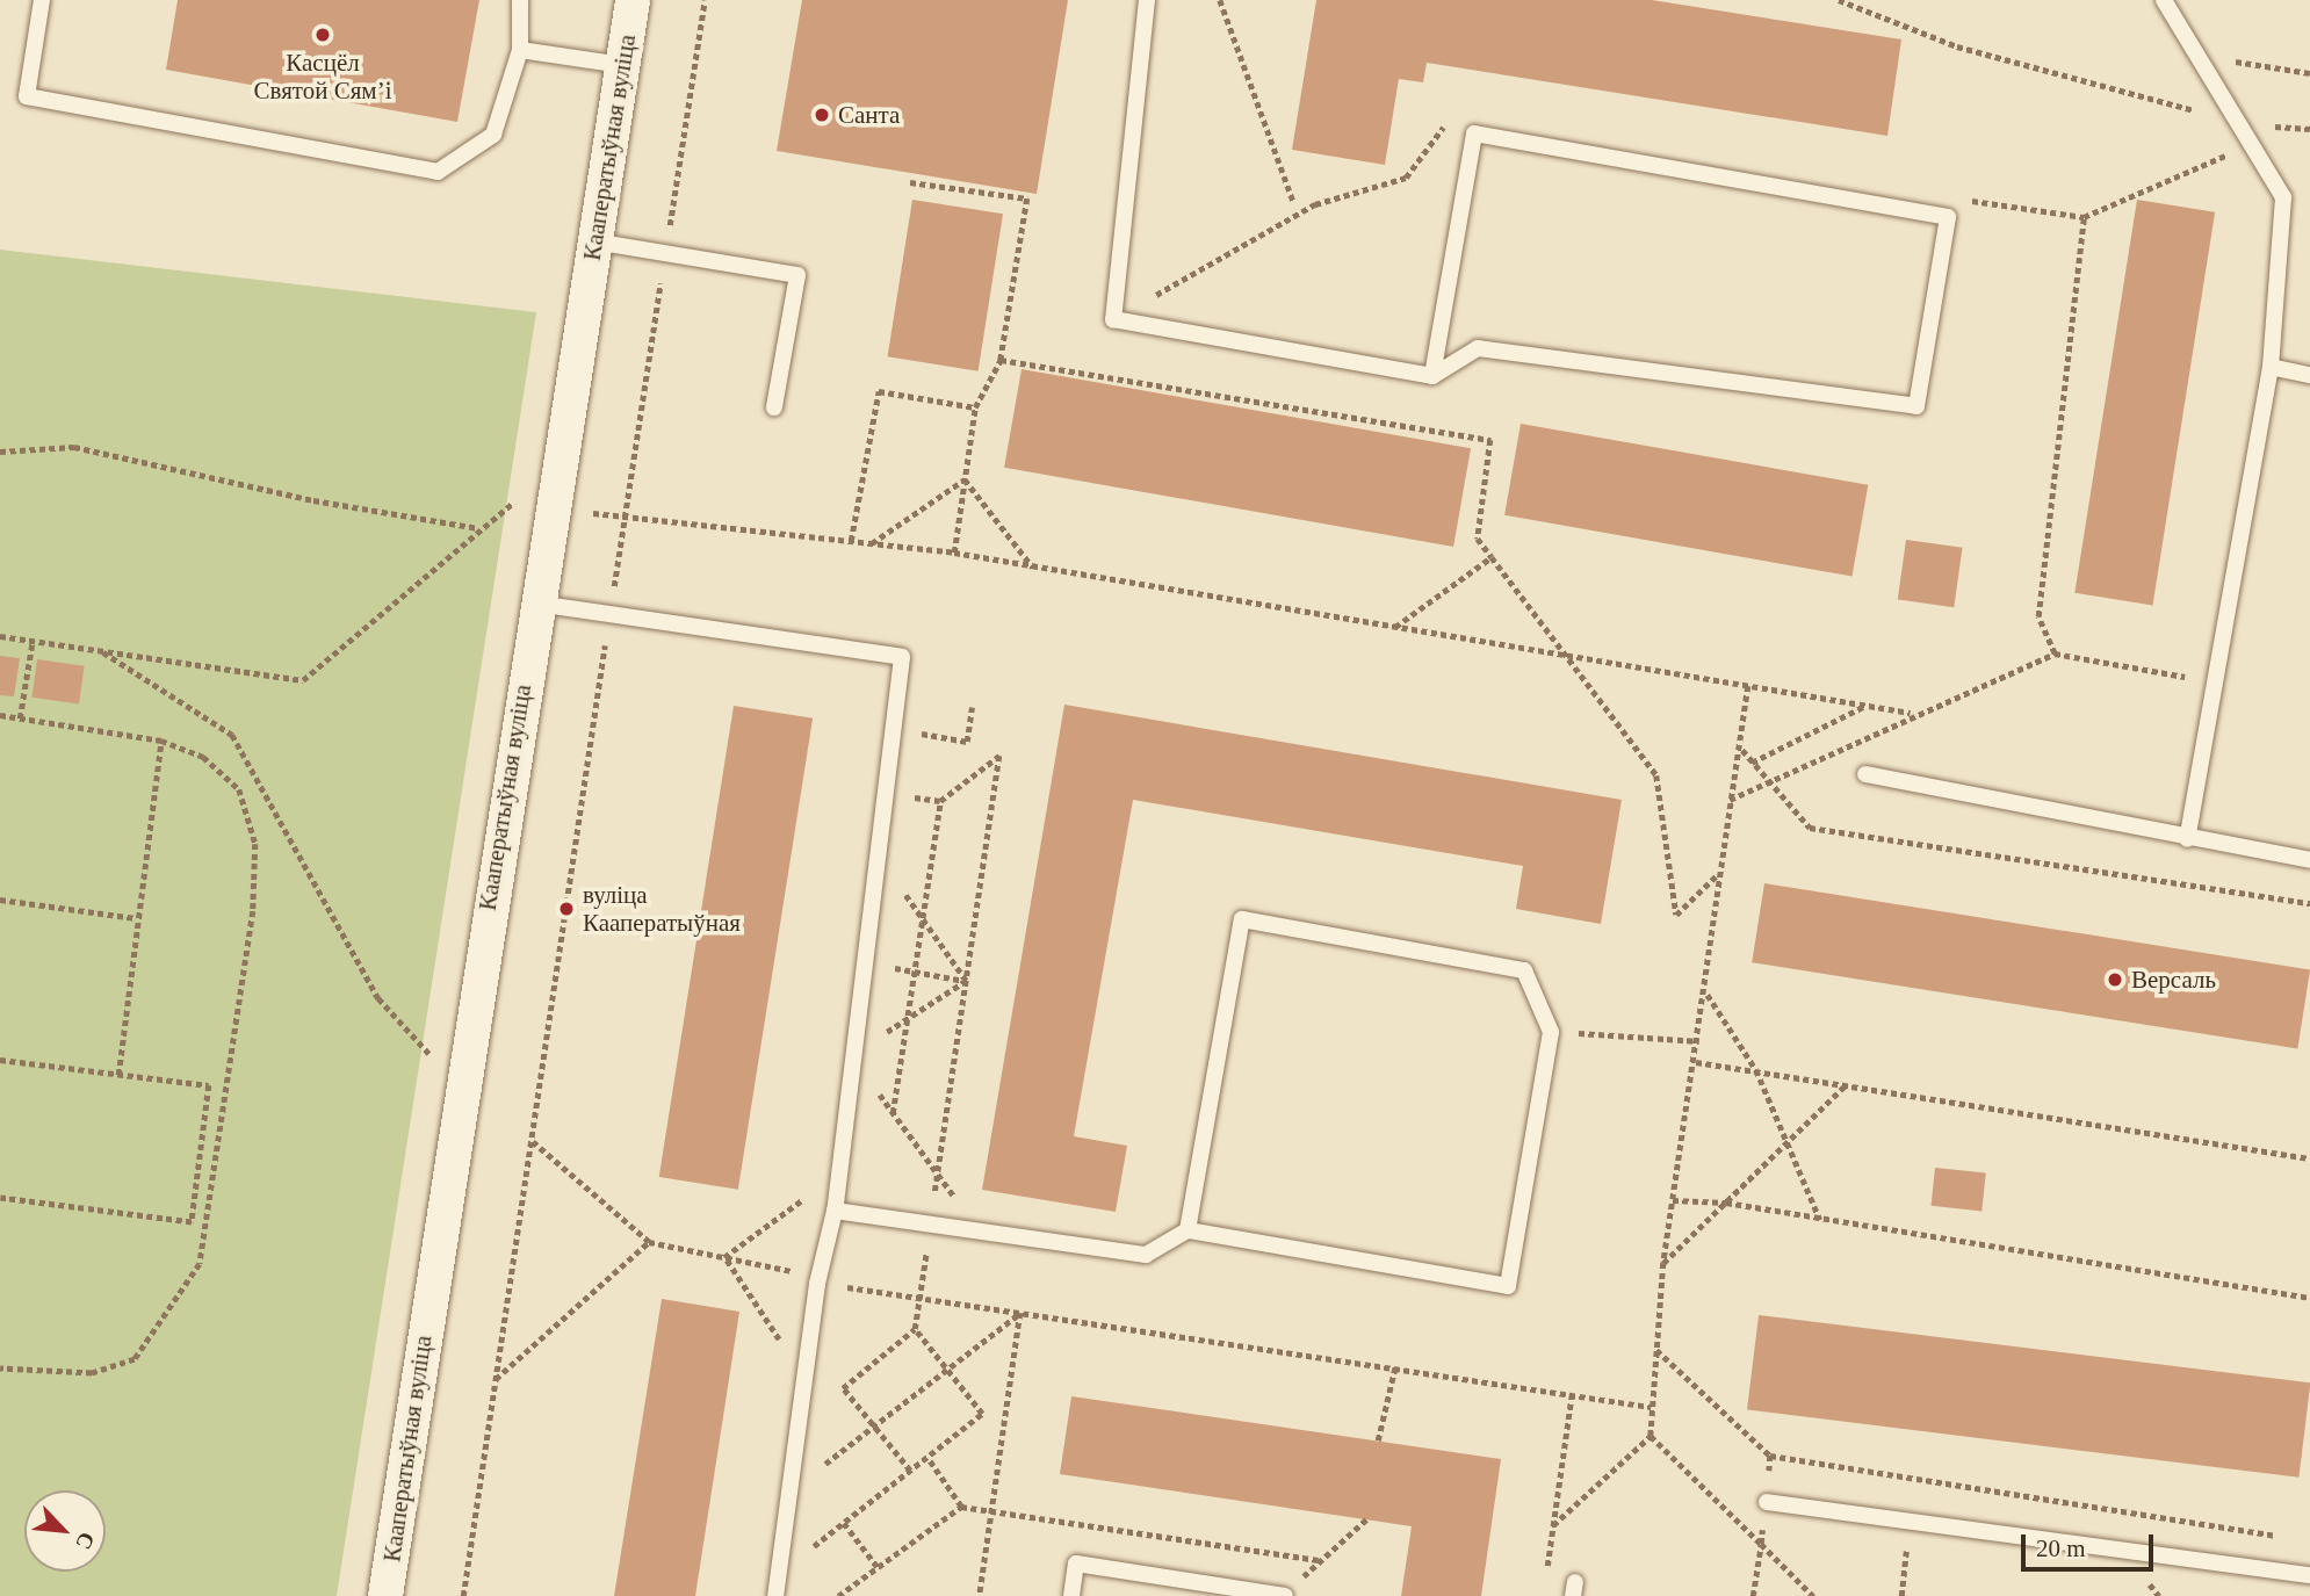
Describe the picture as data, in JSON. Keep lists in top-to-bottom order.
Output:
{
  "streets": {
    "street": ["Кааператыўная вуліца"]
  },
  "places": [
    "Касцёл Святой Сямʼі",
    "Санта",
    "вуліца Кааператыўная",
    "Версаль"
  ],
  "scale_bar": "20 m",
  "north": "bottom right"
}
